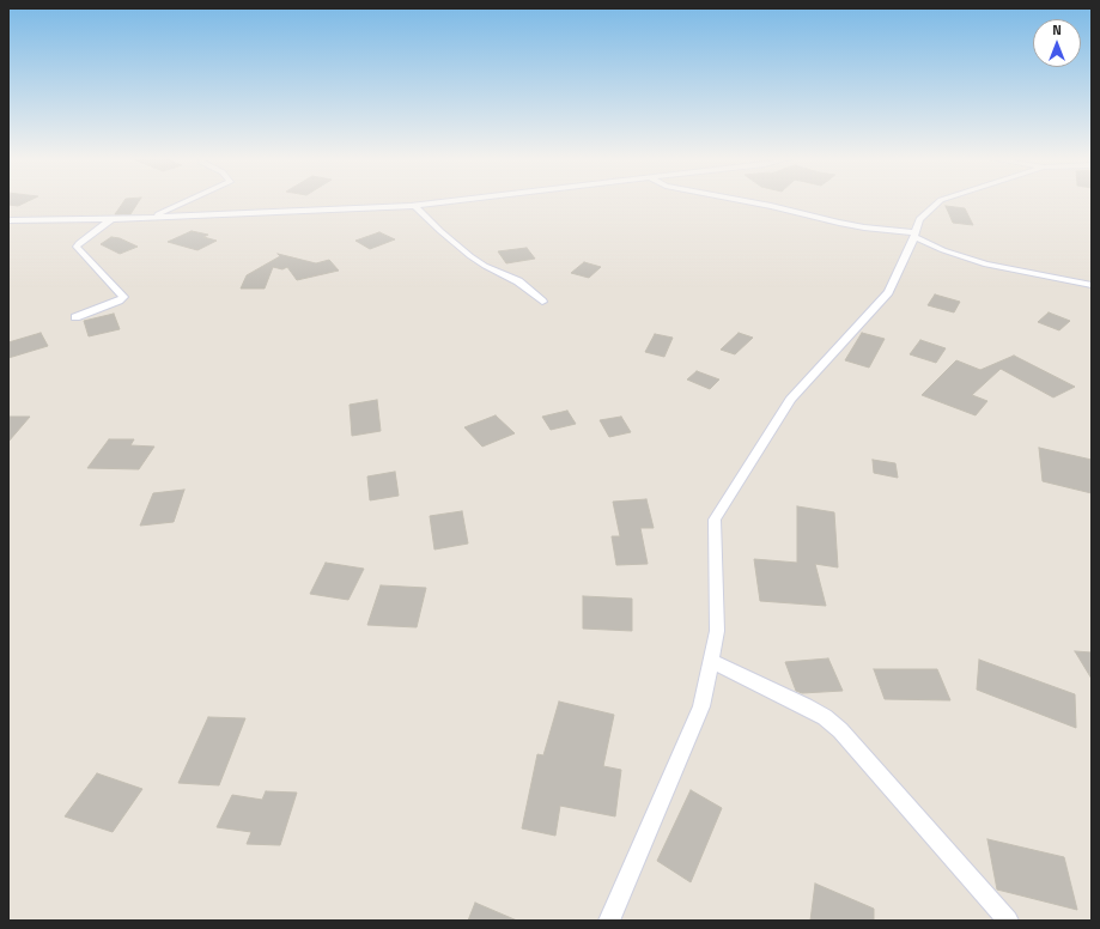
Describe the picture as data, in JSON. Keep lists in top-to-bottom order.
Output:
{
  "north": "top"
}
